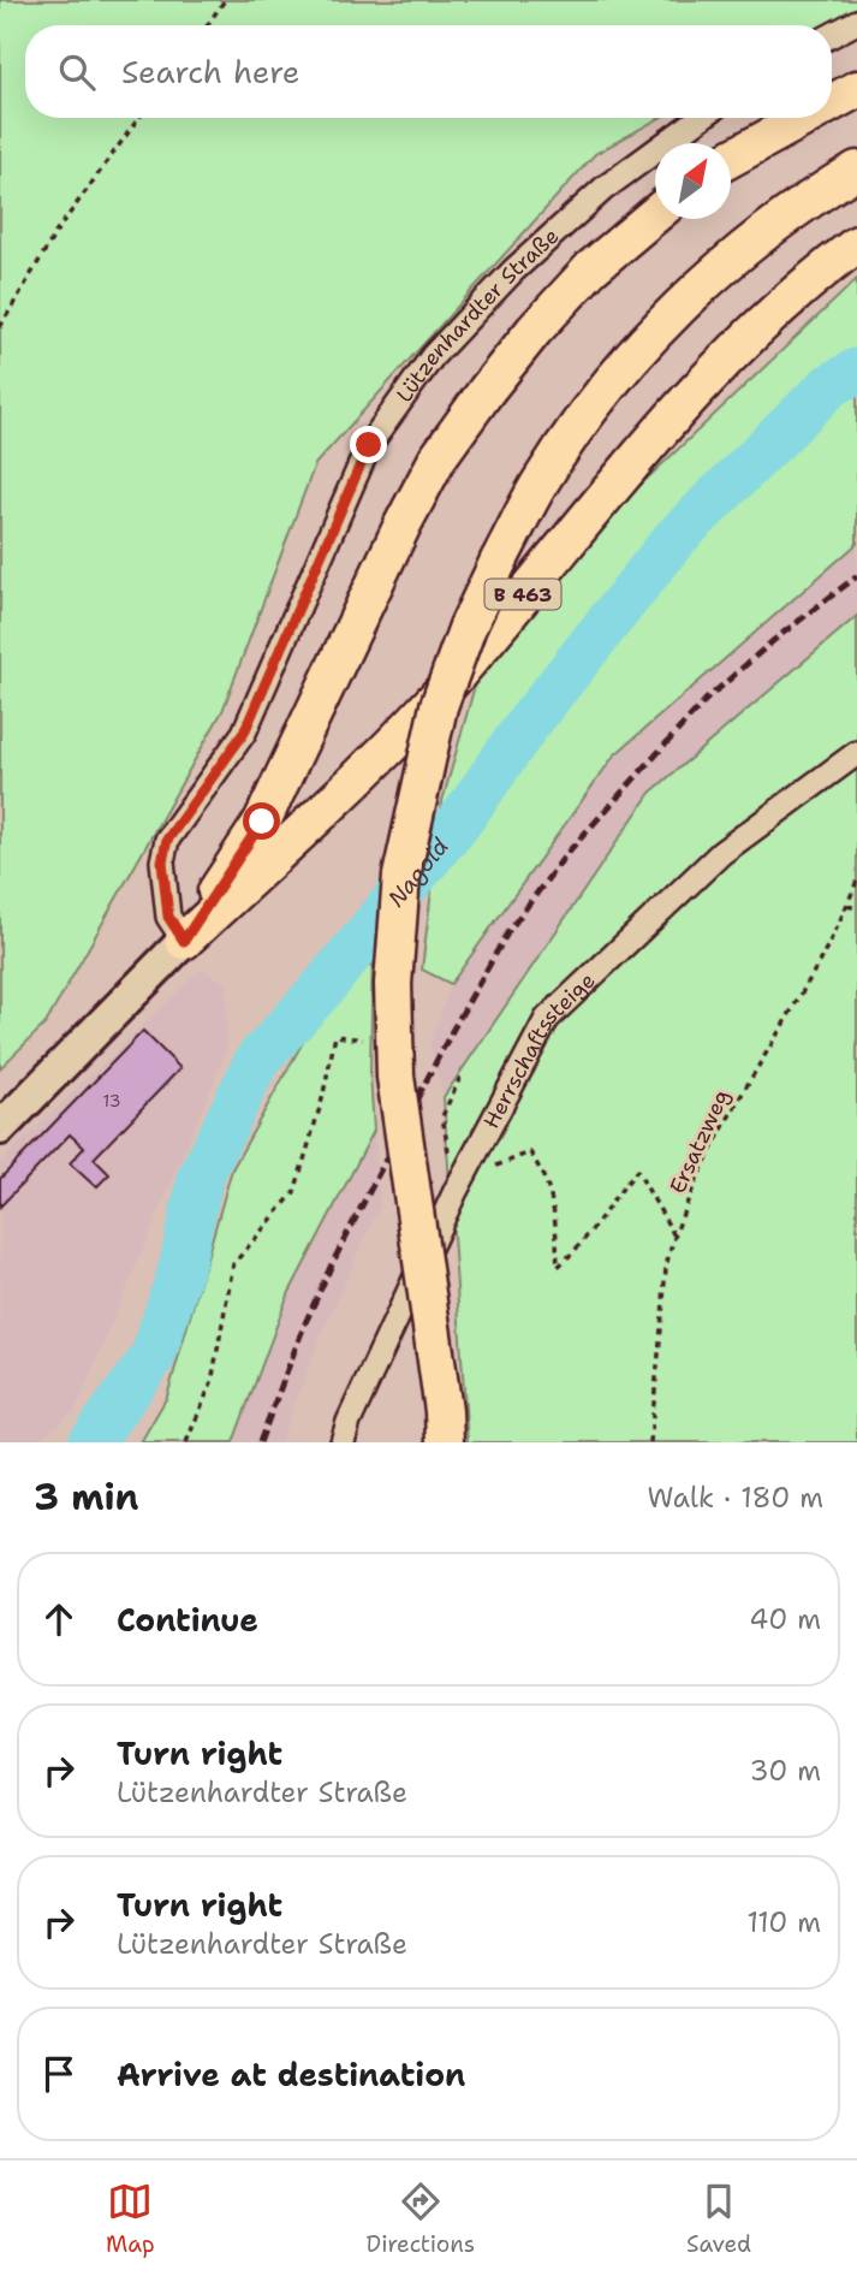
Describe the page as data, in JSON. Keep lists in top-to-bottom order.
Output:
{
  "streets": {
    "main road": ["B 463"],
    "street": ["Lützenhardter Straße", "Herrschaftssteige"],
    "path": ["Ersatzweg"]
  },
  "crossings": [
    ["Lützenhardter Straße", "B 463"]
  ],
  "water": ["Nagold"],
  "house_numbers": ["13"],
  "north": "top right",
  "page": {
    "search": "Search here",
    "heading": ["3 min", "Walk · 180 m"],
    "list": [
      ["Continue", "40 m"],
      ["Turn right", "Lützenhardter Straße", "30 m"],
      ["Turn right", "Lützenhardter Straße", "110 m"],
      "Arrive at destination"
    ],
    "nav": ["Map", "Directions", "Saved"]
  }
}
